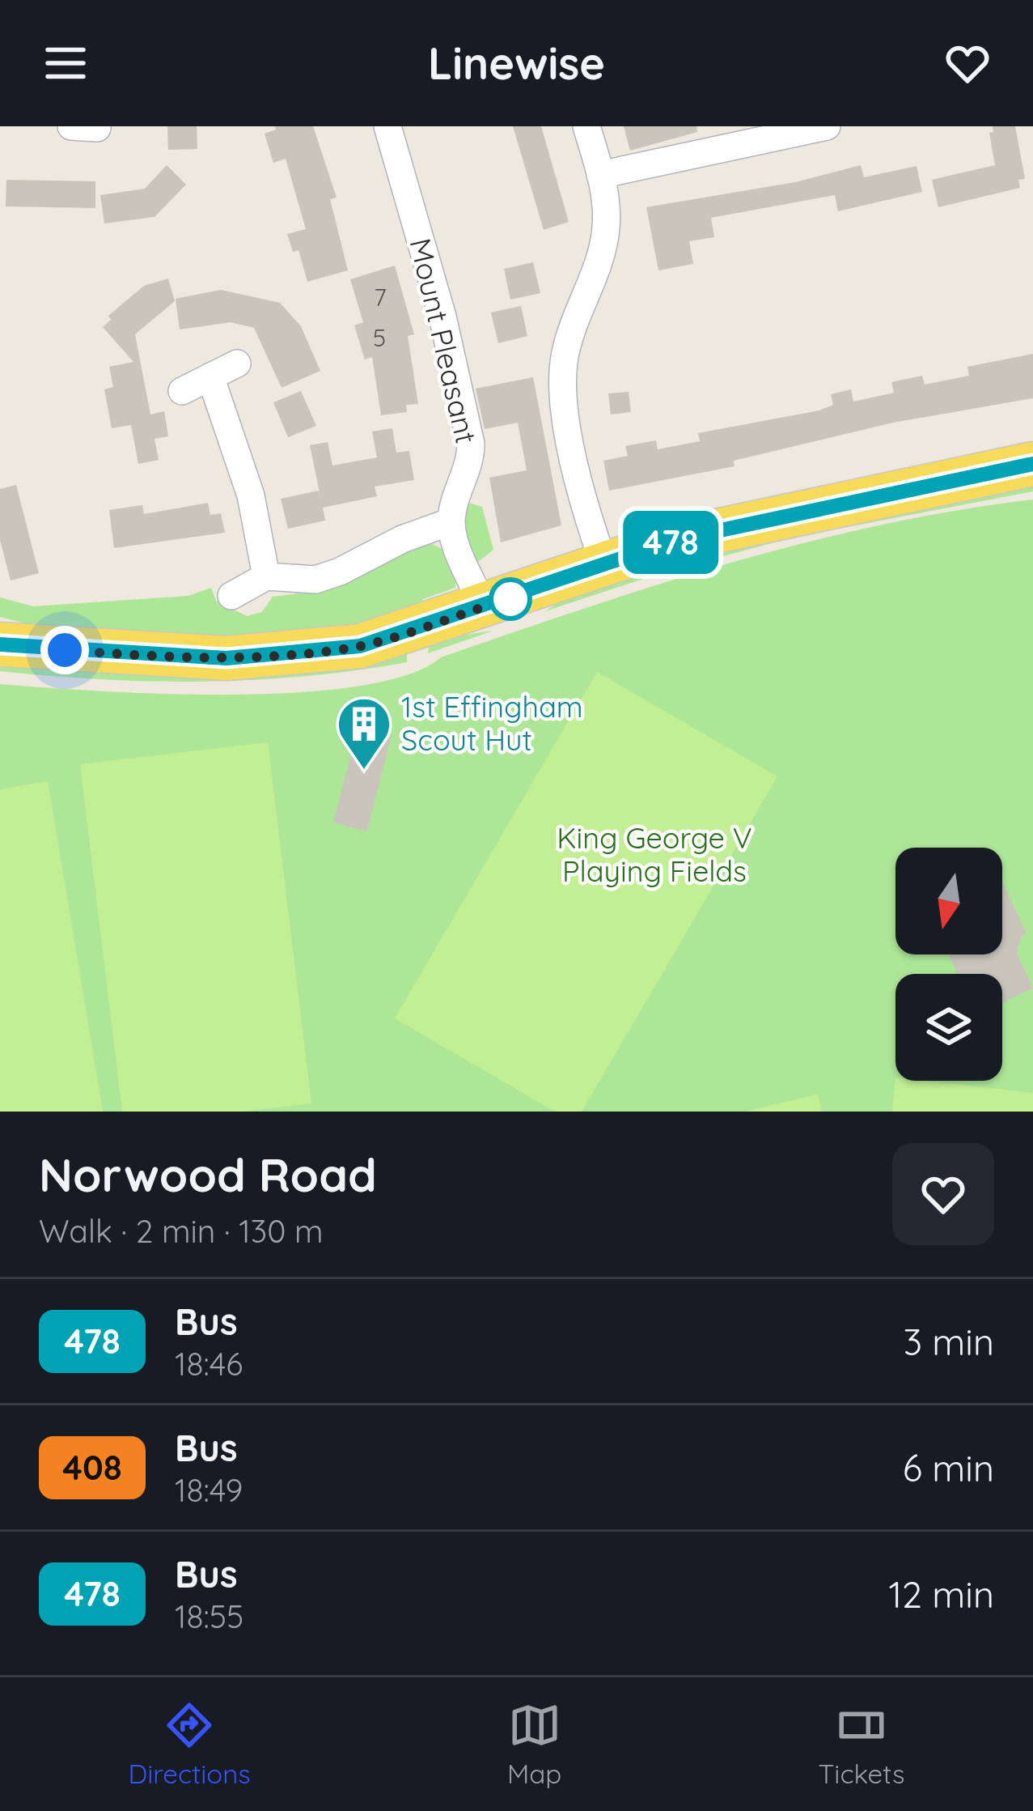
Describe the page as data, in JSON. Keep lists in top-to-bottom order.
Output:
{
  "streets": {
    "street": ["Mount Pleasant"]
  },
  "parks": ["King George V Playing Fields"],
  "places": {
    "building": ["1st Effingham Scout Hut"]
  },
  "lines": ["bus line 478"],
  "house_numbers": ["7", "5"],
  "north": "bottom",
  "page": {
    "header": "Linewise",
    "on_map": "478",
    "heading": ["Norwood Road", "Walk · 2 min · 130 m"],
    "list": [
      {
        "mark": "478",
        "name": "Bus",
        "note": "18:46",
        "value": "3 min"
      },
      {
        "mark": "408",
        "name": "Bus",
        "note": "18:49",
        "value": "6 min"
      },
      {
        "mark": "478",
        "name": "Bus",
        "note": "18:55",
        "value": "12 min"
      }
    ],
    "tabs": ["Directions", "Map", "Tickets"]
  }
}
